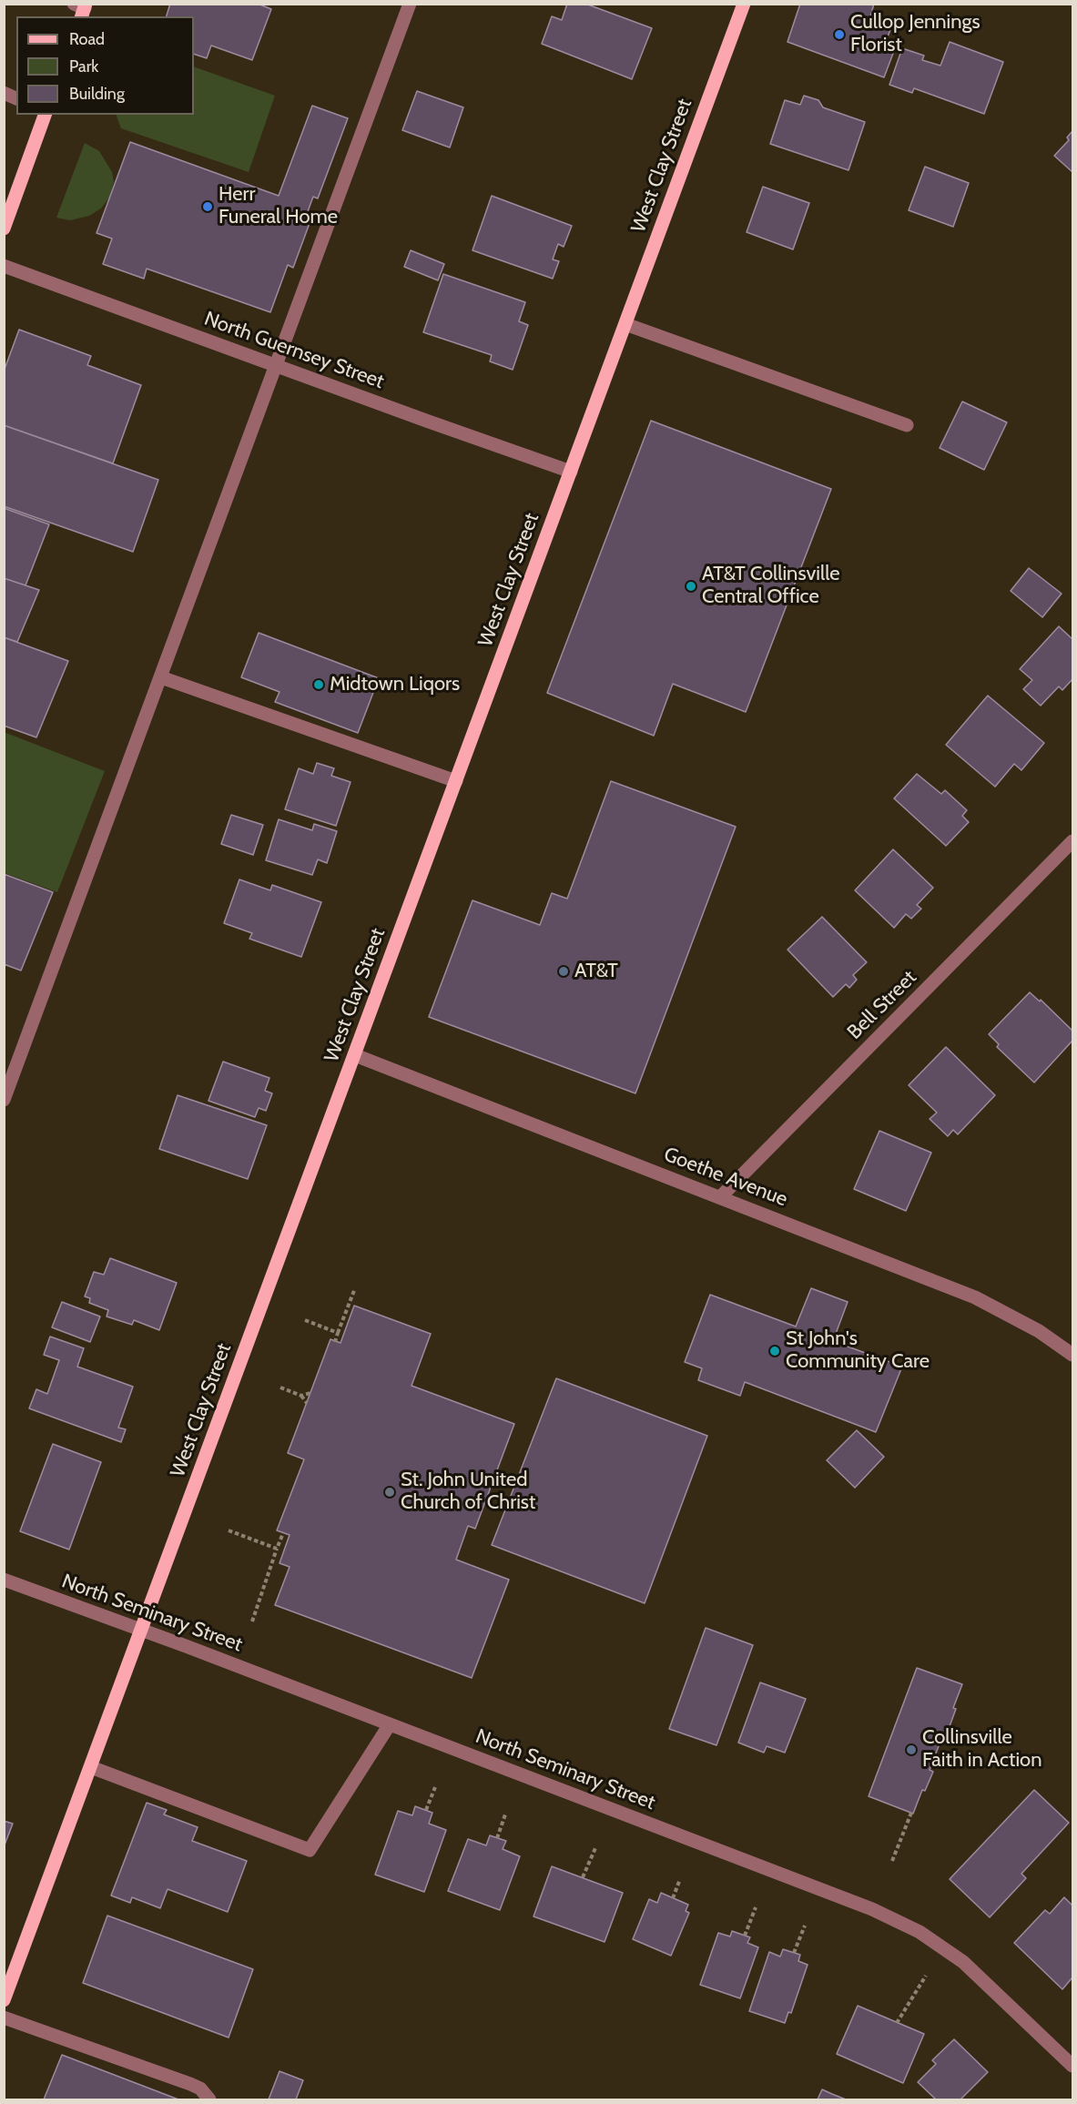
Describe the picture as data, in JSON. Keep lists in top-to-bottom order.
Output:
{
  "streets": {
    "main road": ["West Clay Street"],
    "street": [
      "North Guernsey Street",
      "Bell Street",
      "Goethe Avenue",
      "North Seminary Street"
    ]
  },
  "crossings": [
    ["West Clay Street", "North Guernsey Street"],
    ["West Clay Street", "Goethe Avenue"],
    ["West Clay Street", "North Seminary Street"],
    ["Bell Street", "Goethe Avenue"]
  ],
  "places": [
    "Cullop Jennings Florist",
    "Herr Funeral Home",
    "AT&T Collinsville Central Office",
    "Midtown Liqors",
    "AT&T",
    "St John's Community Care",
    "St. John United Church of Christ",
    "Collinsville Faith in Action"
  ],
  "legend": ["Road", "Park", "Building"]
}
